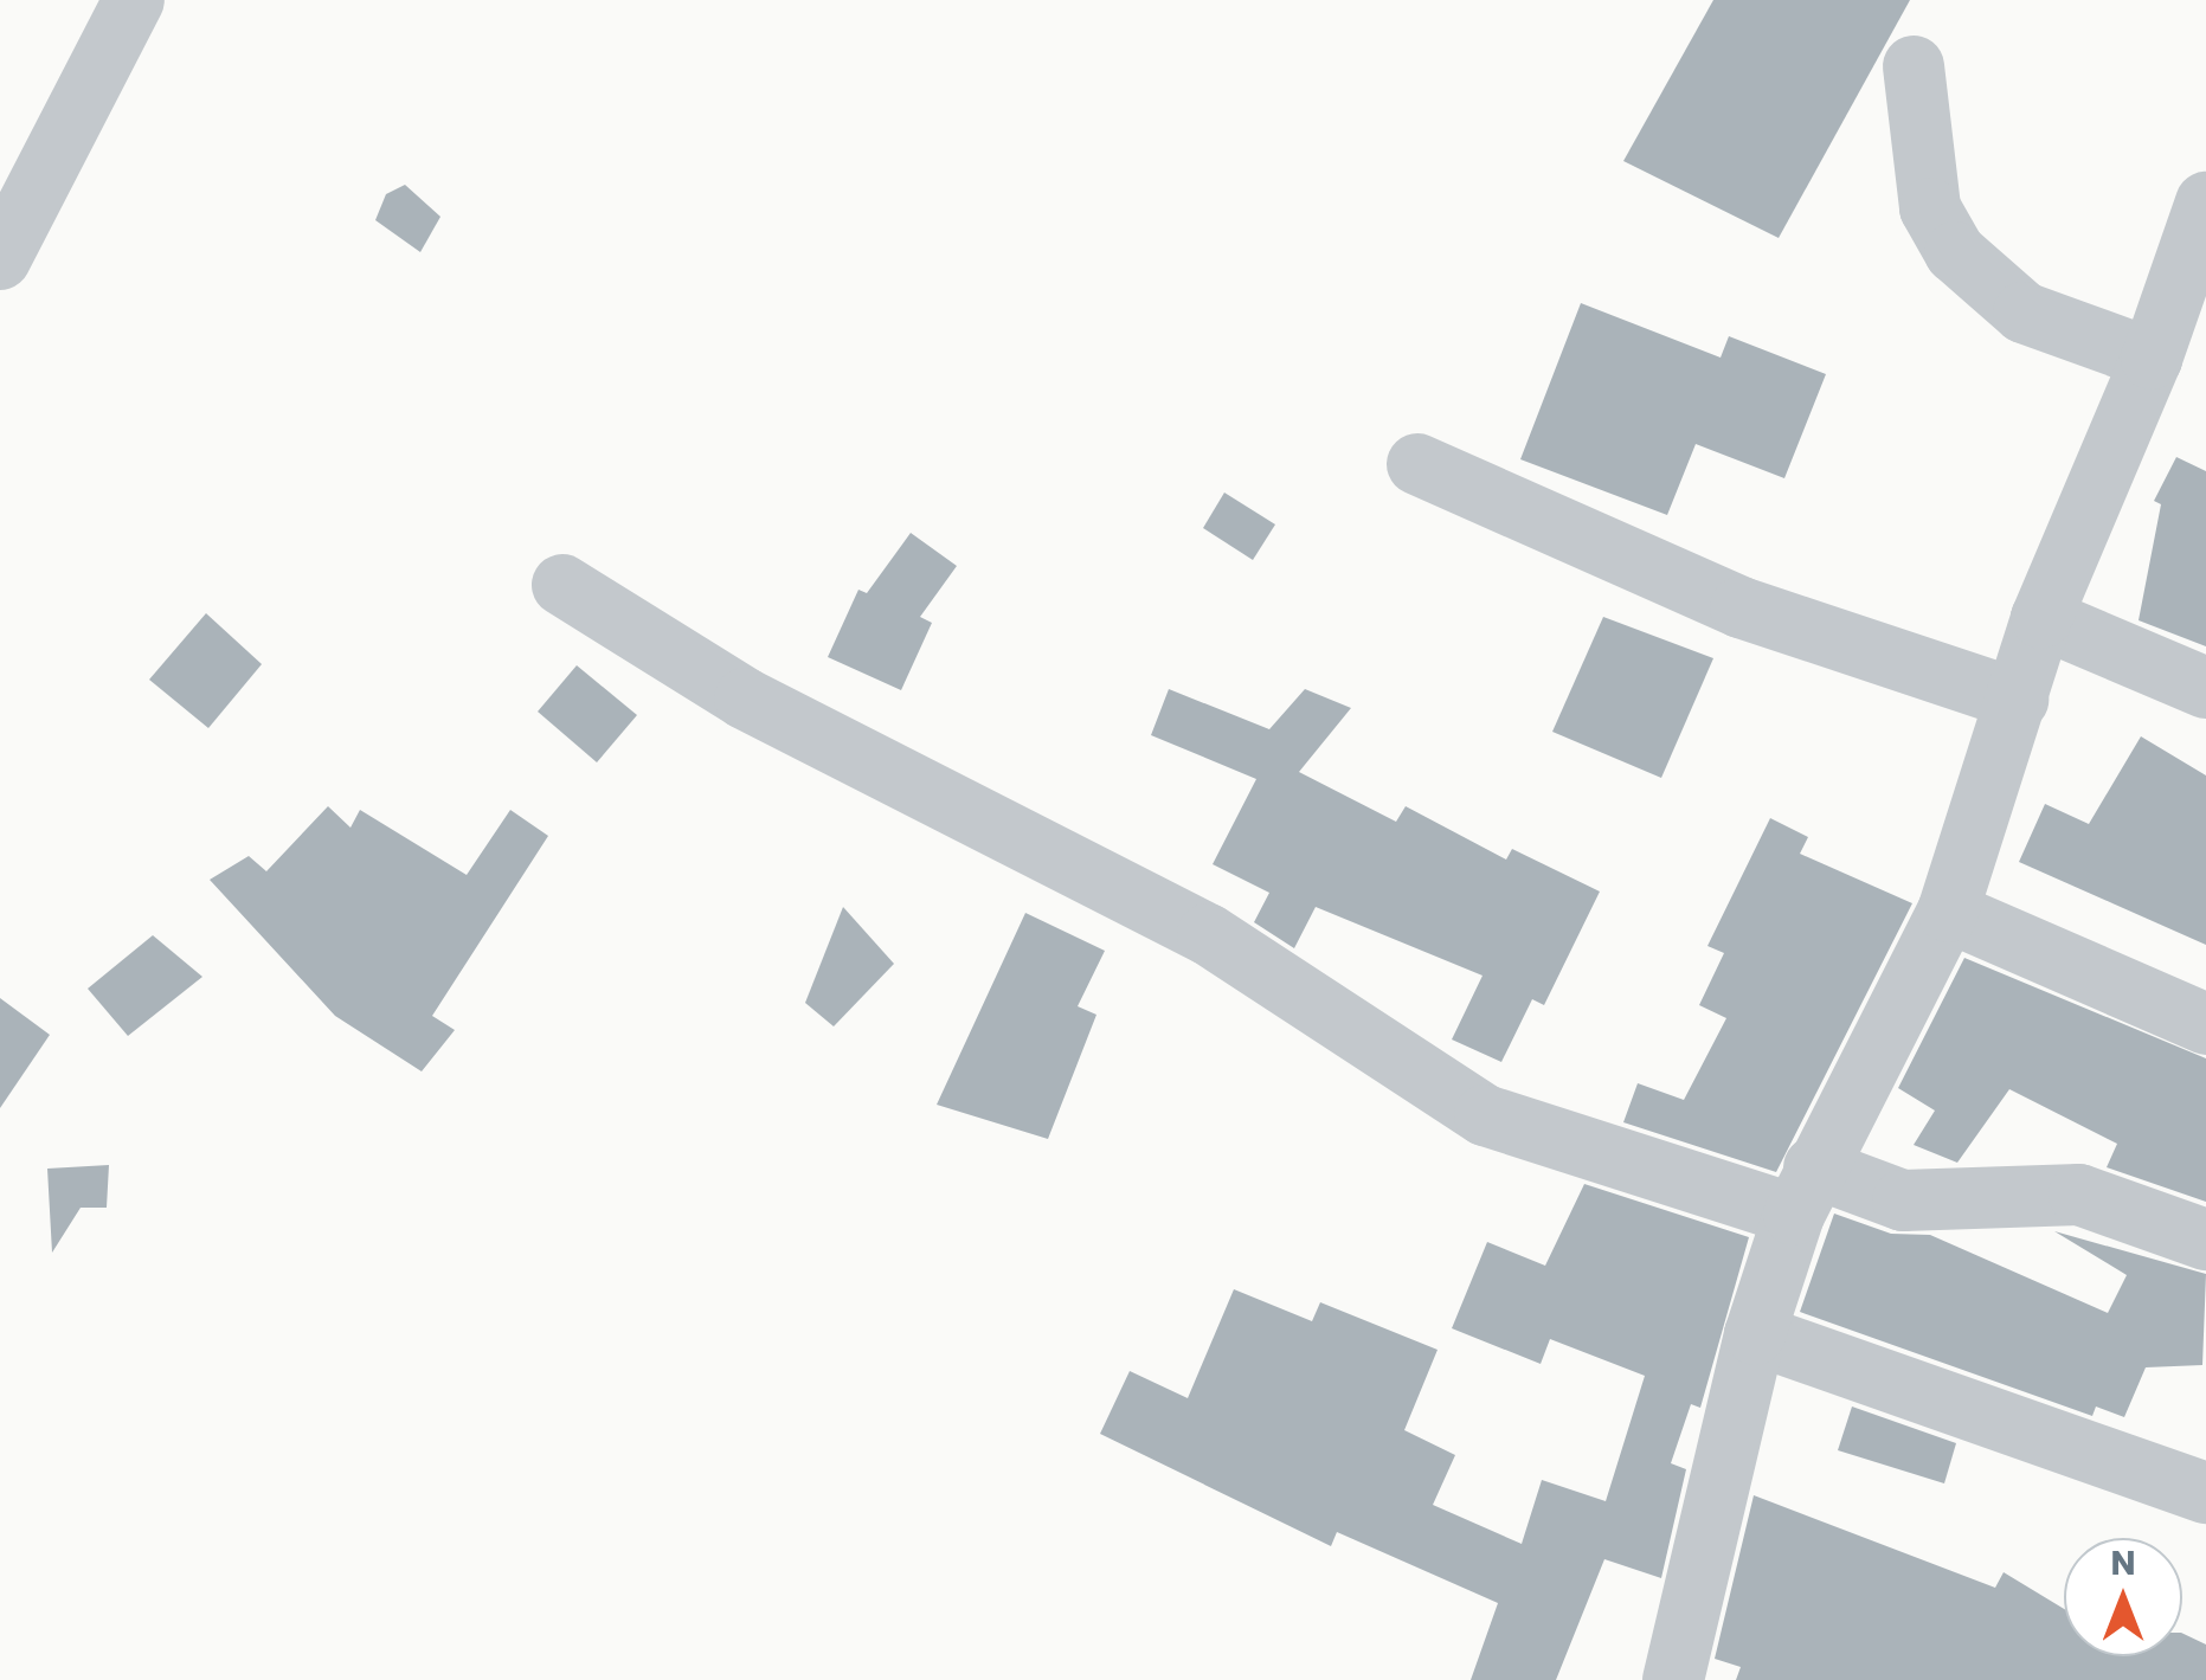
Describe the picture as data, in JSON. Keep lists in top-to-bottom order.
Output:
{
  "north": "top"
}
